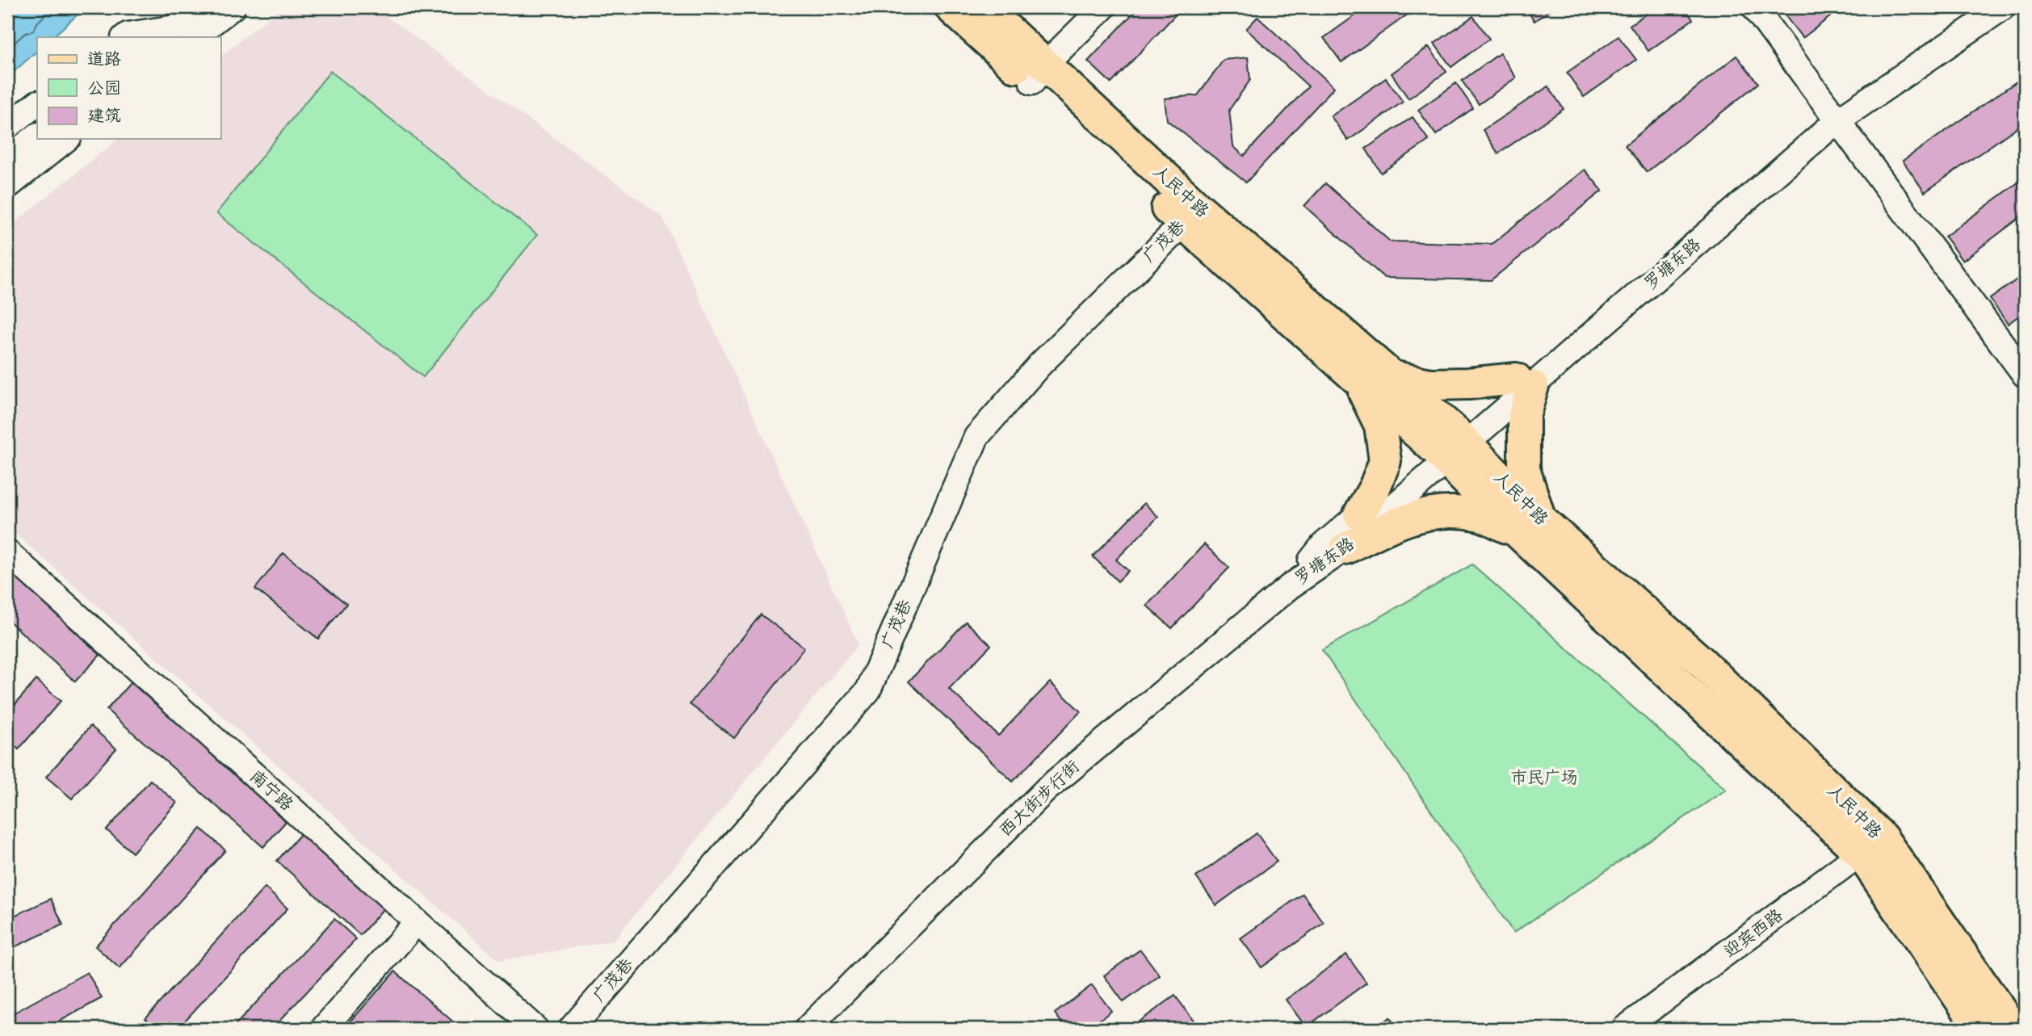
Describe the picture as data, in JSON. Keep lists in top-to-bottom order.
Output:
{
  "streets": {
    "main road": ["人民中路"],
    "street": [
      "广茂巷",
      "罗塘东路",
      "南宁路",
      "西大街步行街",
      "迎宾西路"
    ]
  },
  "crossings": [
    ["人民中路", "广茂巷"],
    ["人民中路", "罗塘东路"],
    ["人民中路", "迎宾西路"],
    ["罗塘东路", "西大街步行街"]
  ],
  "parks": ["市民广场"],
  "legend": ["道路", "公园", "建筑"]
}
